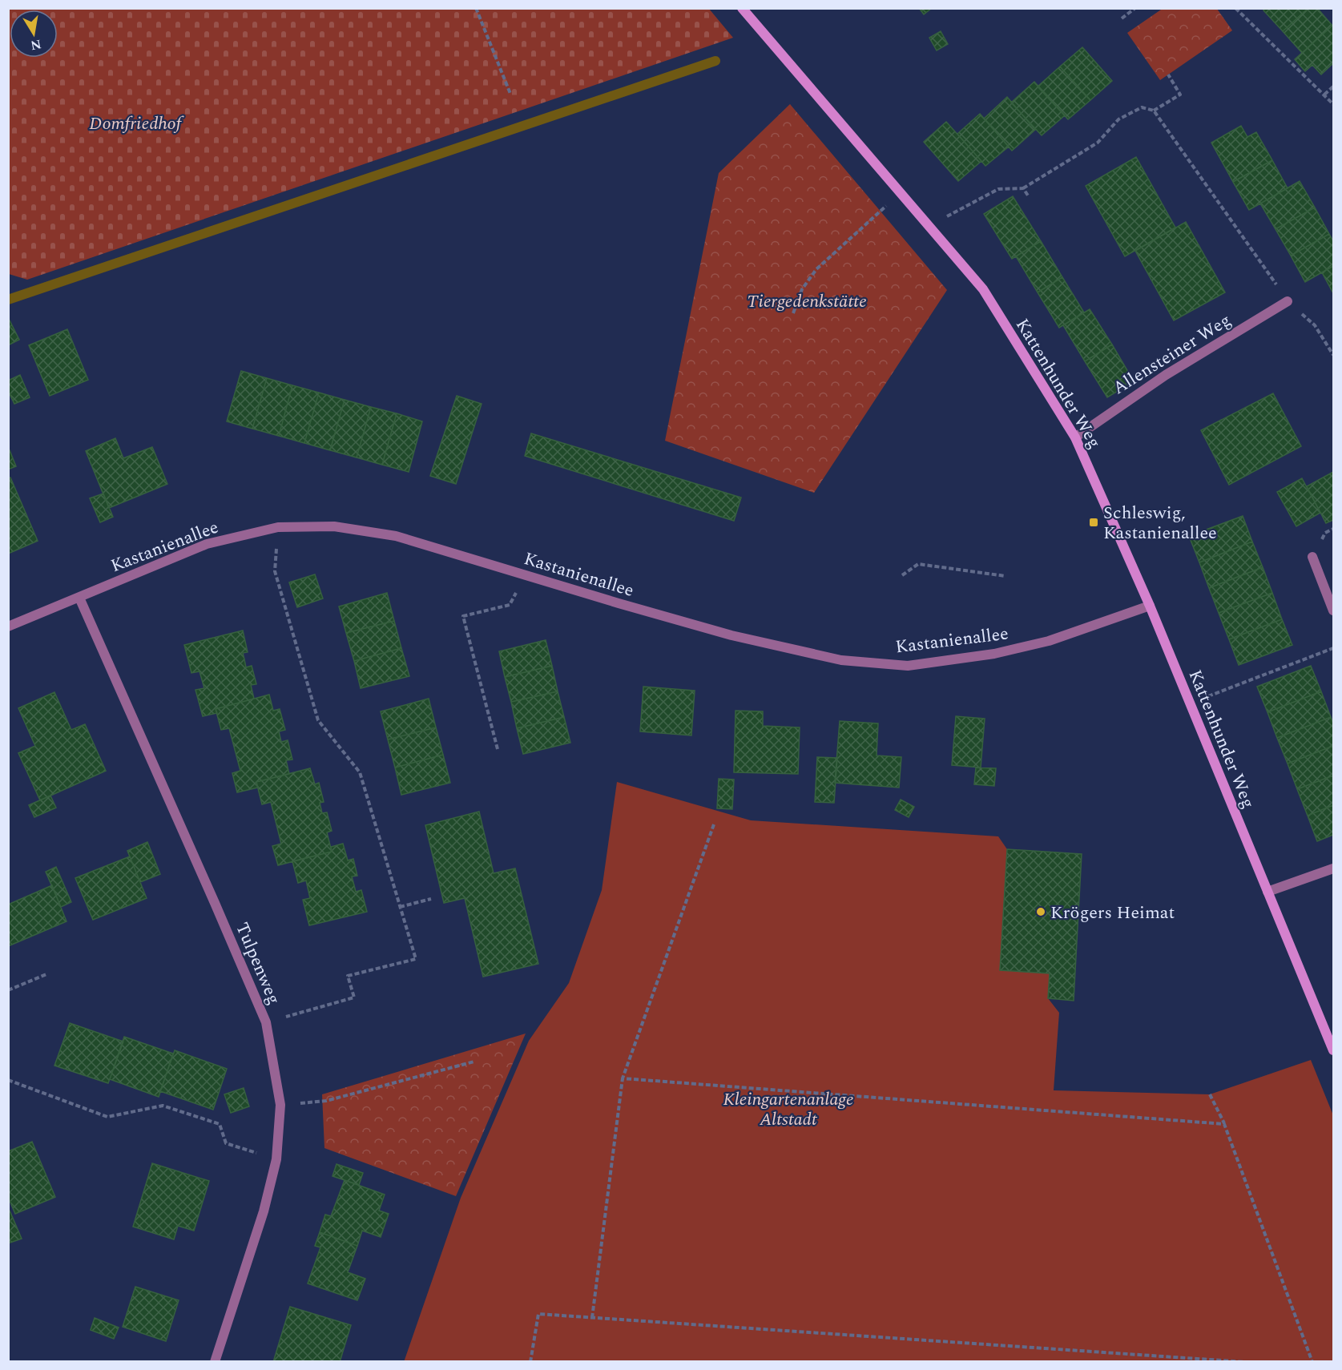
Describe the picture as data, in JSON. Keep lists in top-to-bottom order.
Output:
{
  "streets": {
    "street": [
      "Allensteiner Weg",
      "Kattenhunder Weg",
      "Kastanienallee",
      "Tulpenweg"
    ]
  },
  "crossings": [
    ["Allensteiner Weg", "Kattenhunder Weg"],
    ["Kattenhunder Weg", "Kastanienallee"],
    ["Kastanienallee", "Tulpenweg"]
  ],
  "parks": ["Domfriedhof", "Tiergedenkstätte", "Kleingartenanlage Altstadt"],
  "places": {
    "transit": ["Schleswig, Kastanienallee"],
    "other": ["Krögers Heimat"]
  },
  "north": "bottom"
}
